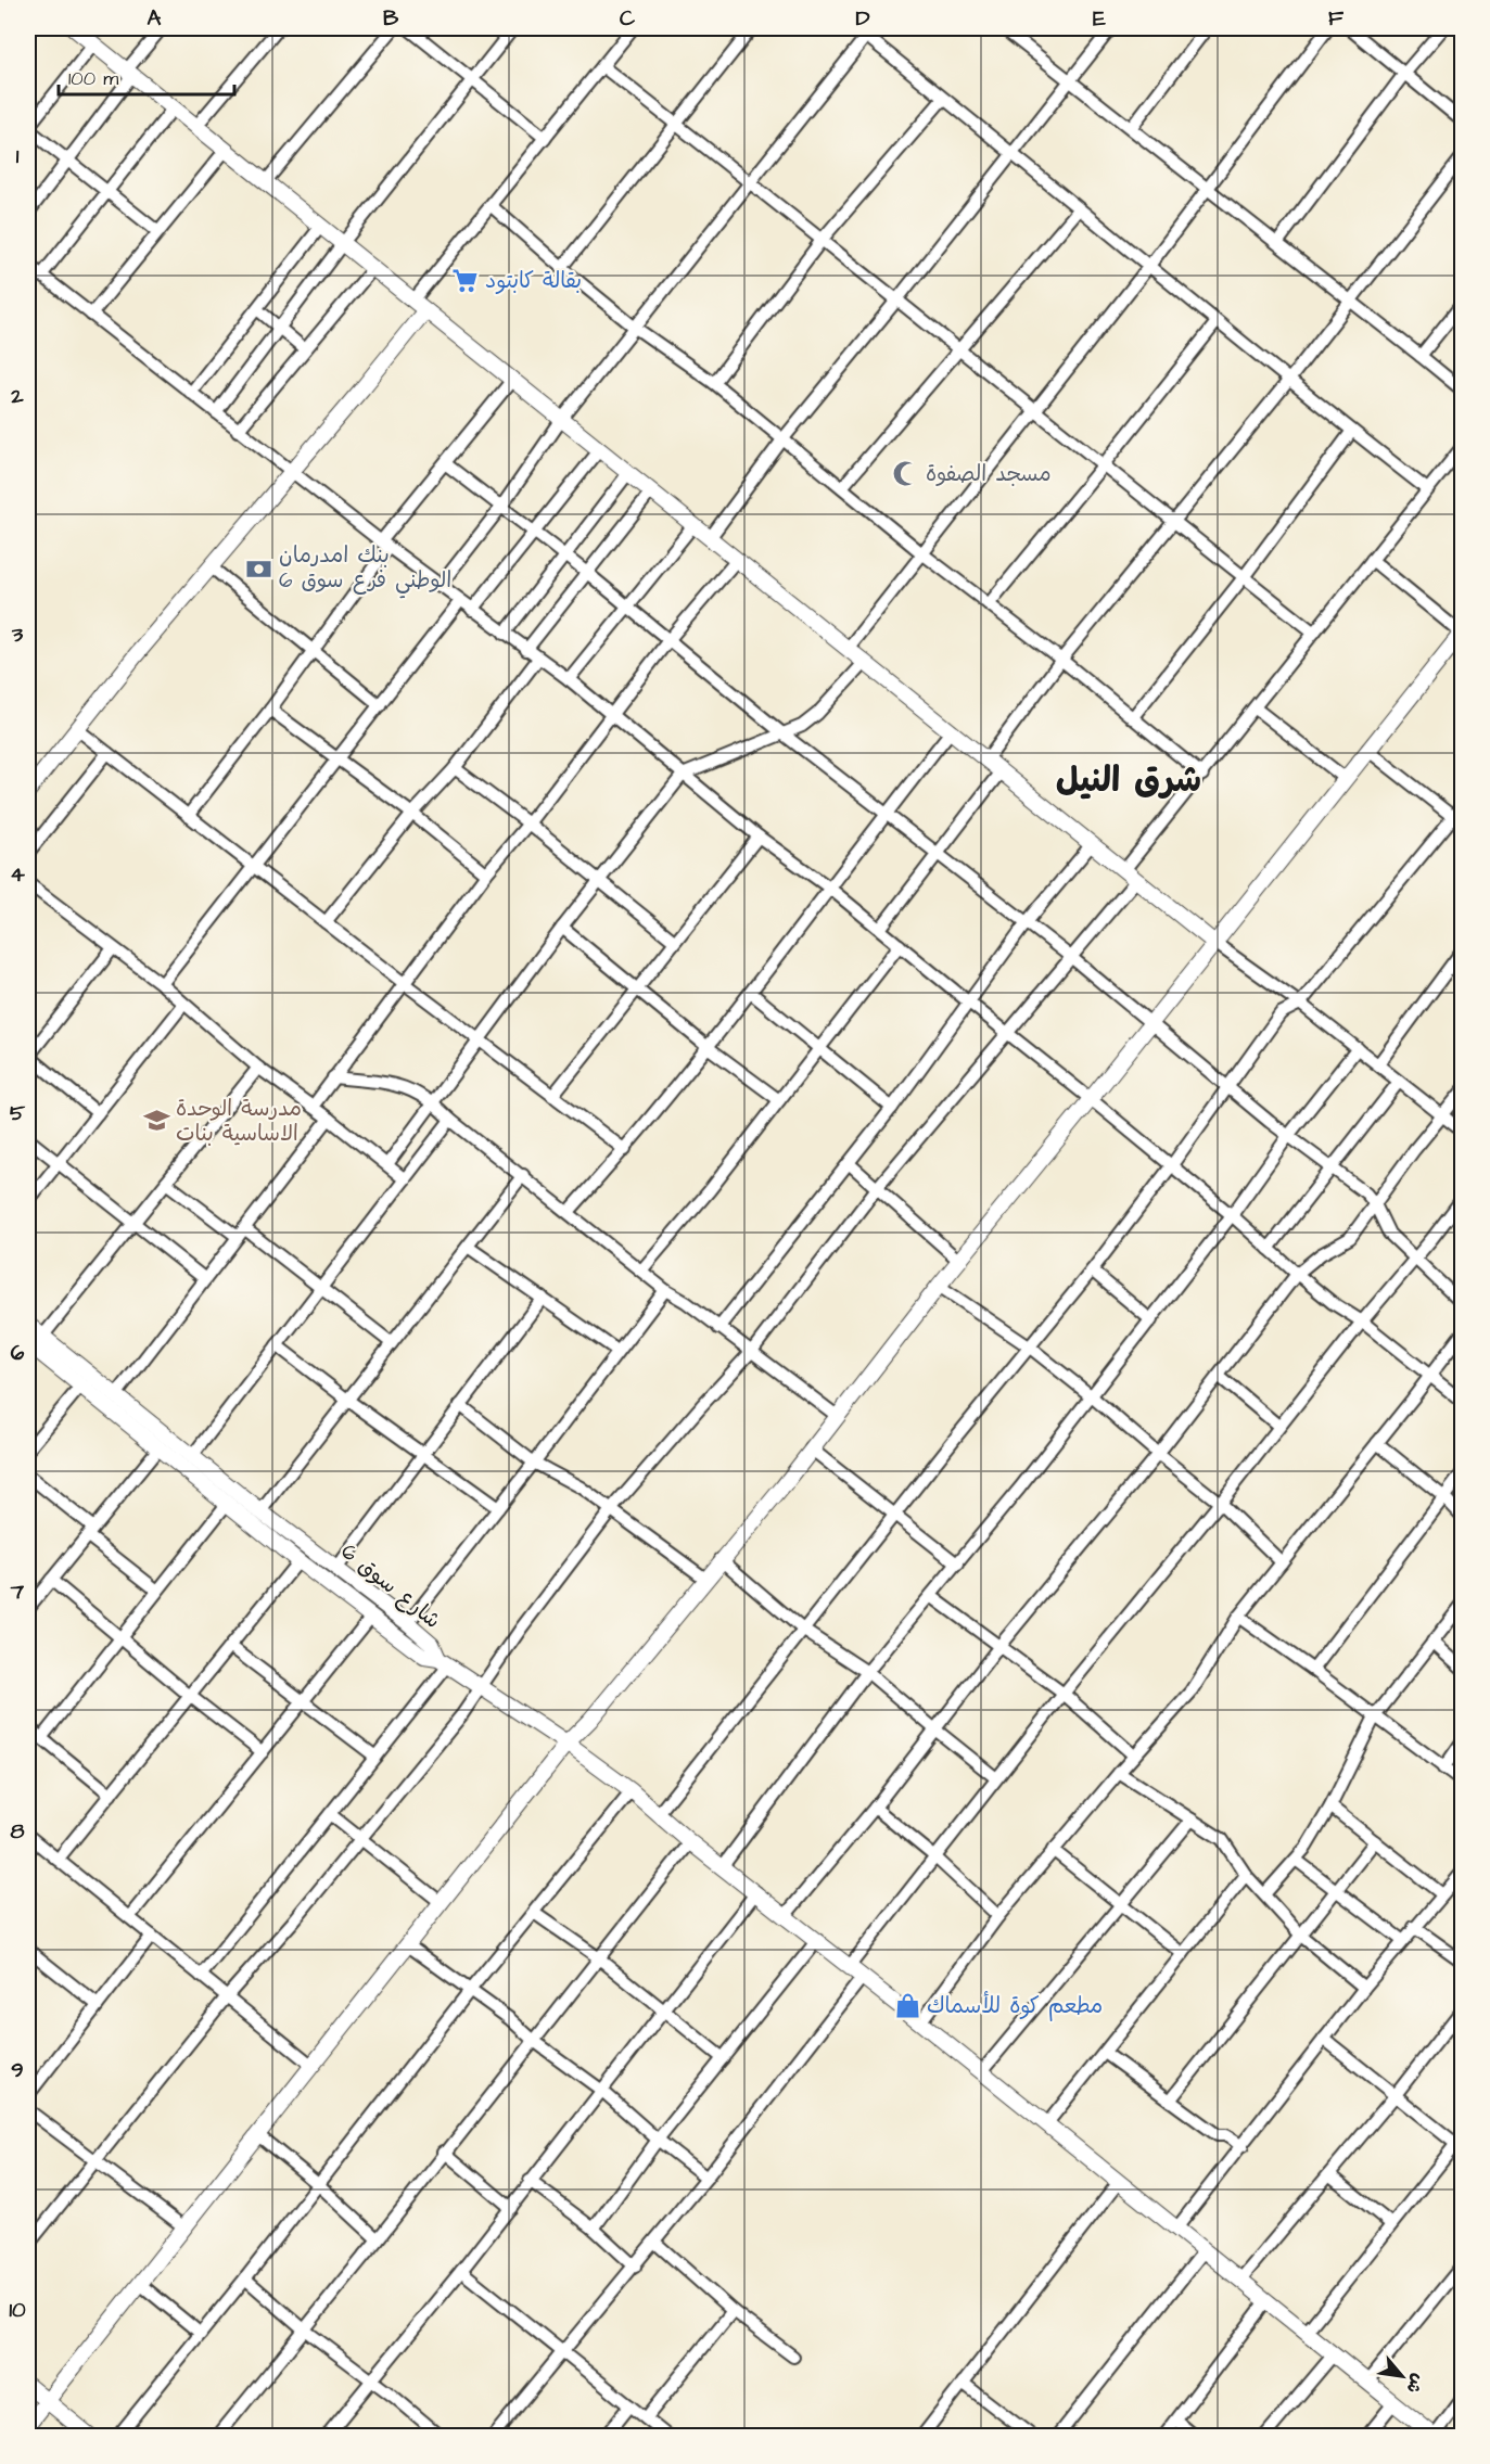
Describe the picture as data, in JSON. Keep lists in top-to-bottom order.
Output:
{
  "streets": {
    "street": ["شارع سوق 6"]
  },
  "districts": ["شرق النيل"],
  "places": {
    "supermarket": ["بقالة كابتود"],
    "mosque": ["مسجد الصفوة"],
    "bank": ["بنك امدرمان الوطني فرع سوق 6"],
    "school or university": ["مدرسة الوحدة الاساسية بنات"],
    "shop": ["مطعم كوة للأسماك"]
  },
  "scale_bar": "100 m",
  "north": "bottom right",
  "grid": {
    "columns": [
      "A",
      "B",
      "C",
      "D",
      "E",
      "F"
    ],
    "rows": [
      "1",
      "2",
      "3",
      "4",
      "5",
      "6",
      "7",
      "8",
      "9",
      "10"
    ]
  }
}
